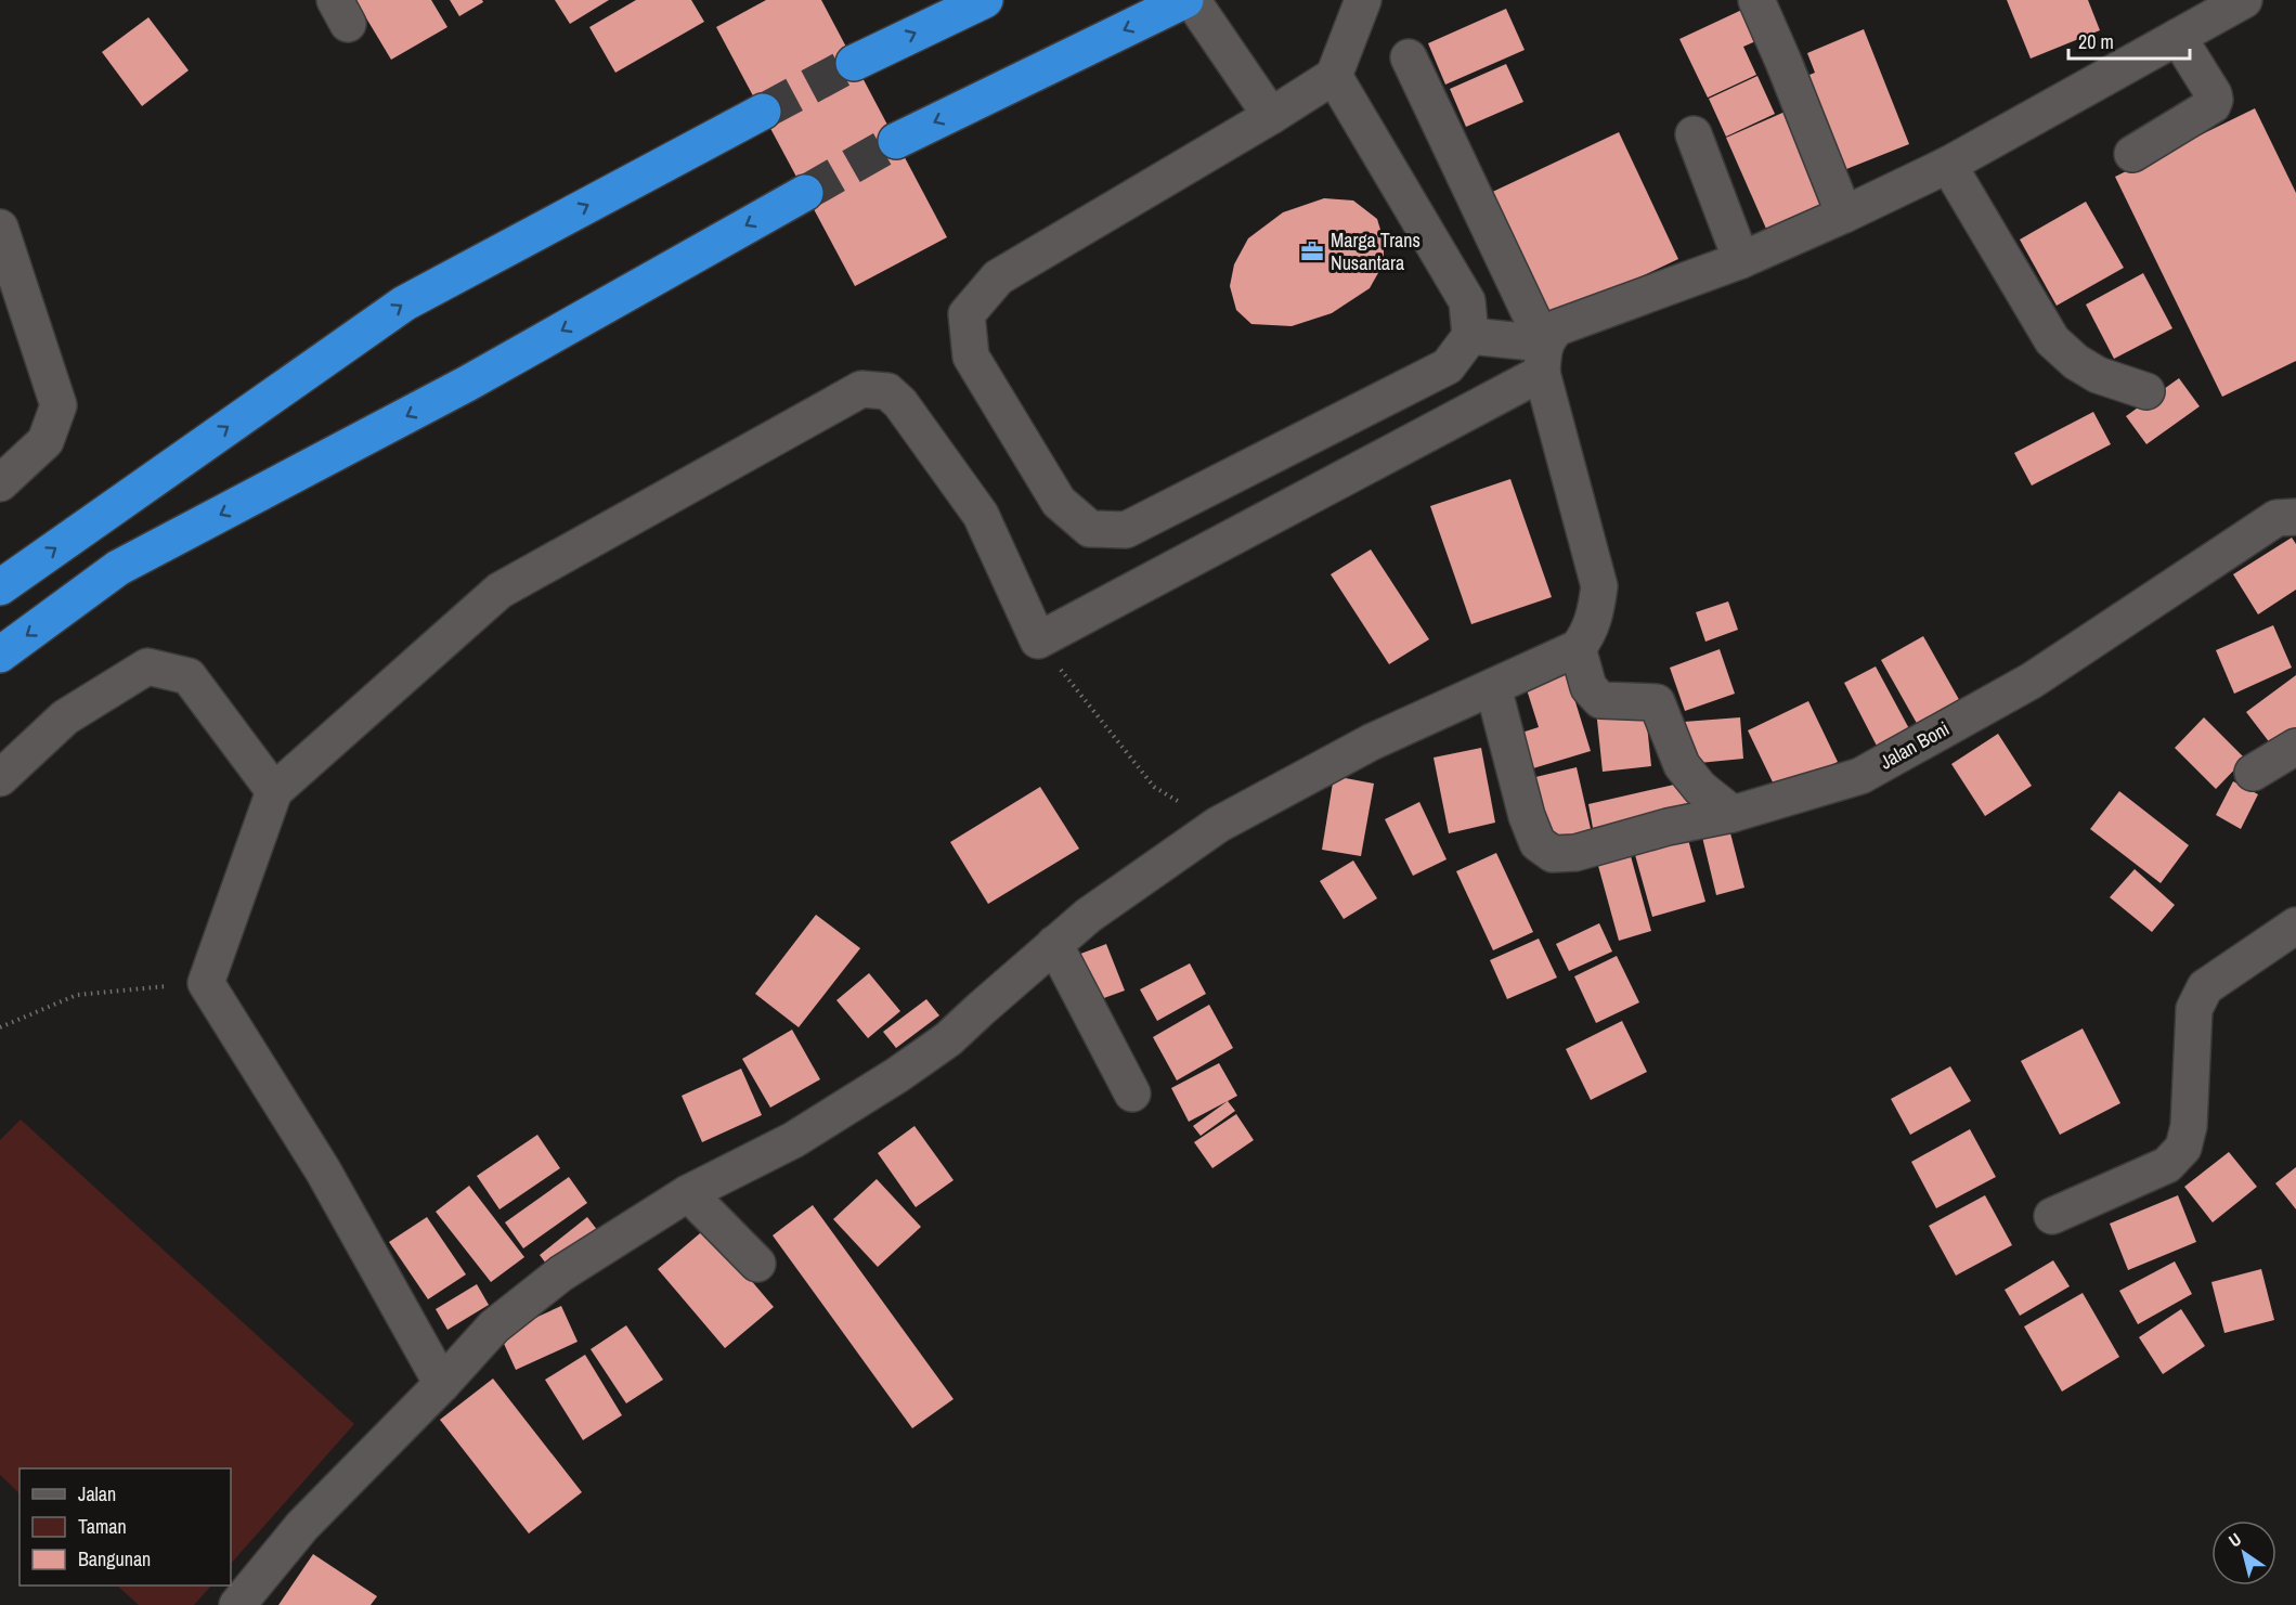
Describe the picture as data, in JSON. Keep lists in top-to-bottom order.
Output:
{
  "streets": {
    "street": ["Jalan Boni"]
  },
  "places": {
    "office": ["Marga Trans Nusantara"]
  },
  "legend": ["Jalan", "Taman", "Bangunan"],
  "scale_bar": "20 m",
  "north": "top left"
}
